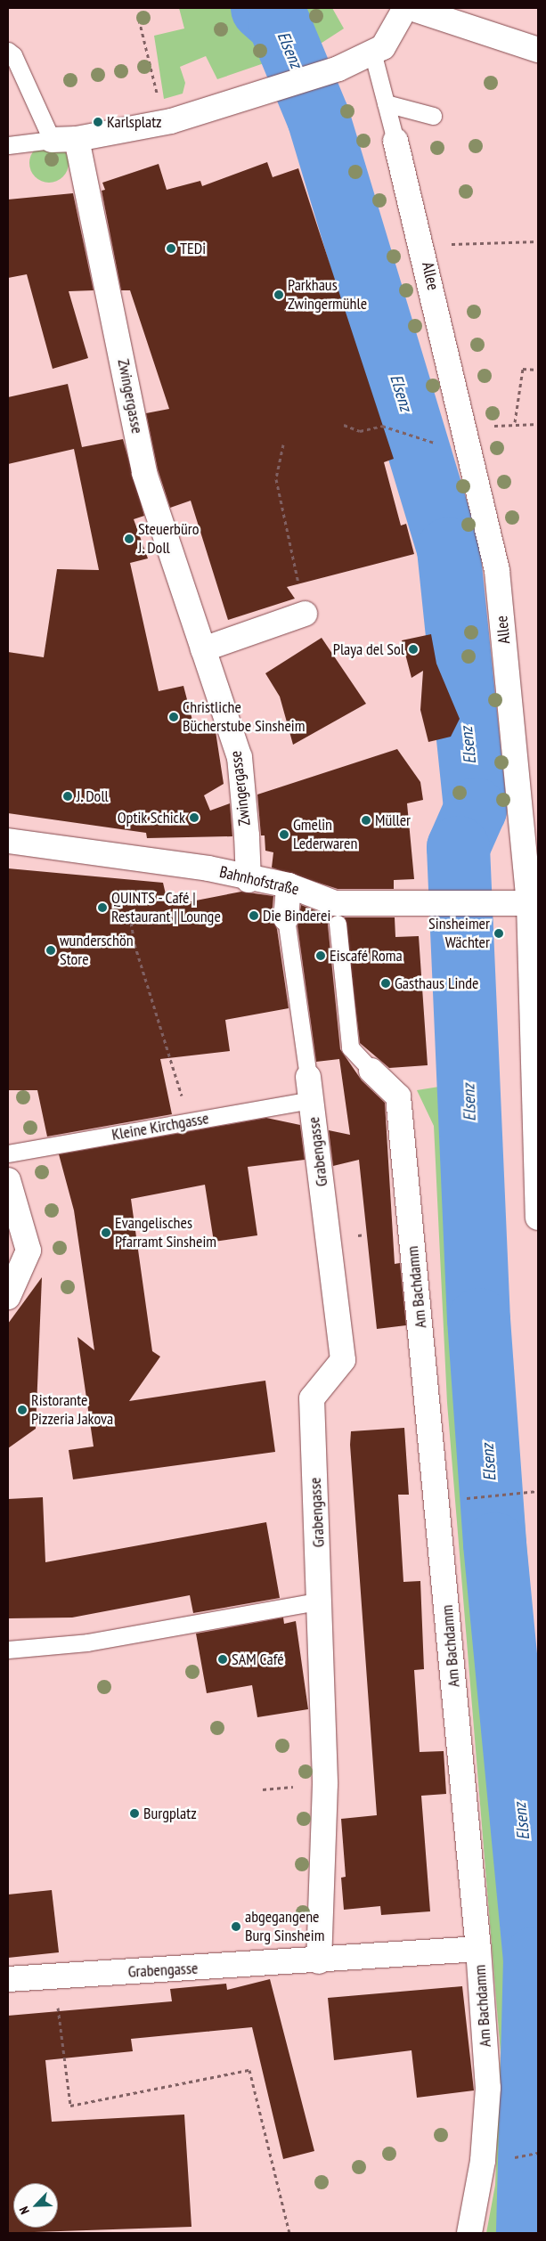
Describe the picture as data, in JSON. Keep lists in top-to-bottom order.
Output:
{
  "streets": {
    "street": [
      "Allee",
      "Zwingergasse",
      "Bahnhofstraße",
      "Grabengasse",
      "Am Bachdamm"
    ],
    "lane": ["Kleine Kirchgasse"]
  },
  "crossings": [
    ["Allee", "Bahnhofstraße"],
    ["Zwingergasse", "Bahnhofstraße"],
    ["Kleine Kirchgasse", "Grabengasse"],
    ["Grabengasse", "Am Bachdamm"]
  ],
  "water": ["Elsenz"],
  "places": [
    "Karlsplatz",
    "TEDi",
    "Parkhaus Zwingermühle",
    "Steuerbüro J. Doll",
    "Playa del Sol",
    "Christliche Bücherstube Sinsheim",
    "J. Doll",
    "Optik Schick",
    "Müller",
    "Gmelin Lederwaren",
    "QUINTS - Café | Restaurant | Lounge",
    "Die Binderei",
    "Sinsheimer Wächter",
    "wunderschön Store",
    "Eiscafé Roma",
    "Gasthaus Linde",
    "Evangelisches Pfarramt Sinsheim",
    "Ristorante Pizzeria Jakova",
    "SAM Café",
    "Burgplatz",
    "abgegangene Burg Sinsheim"
  ],
  "north": "bottom left"
}
